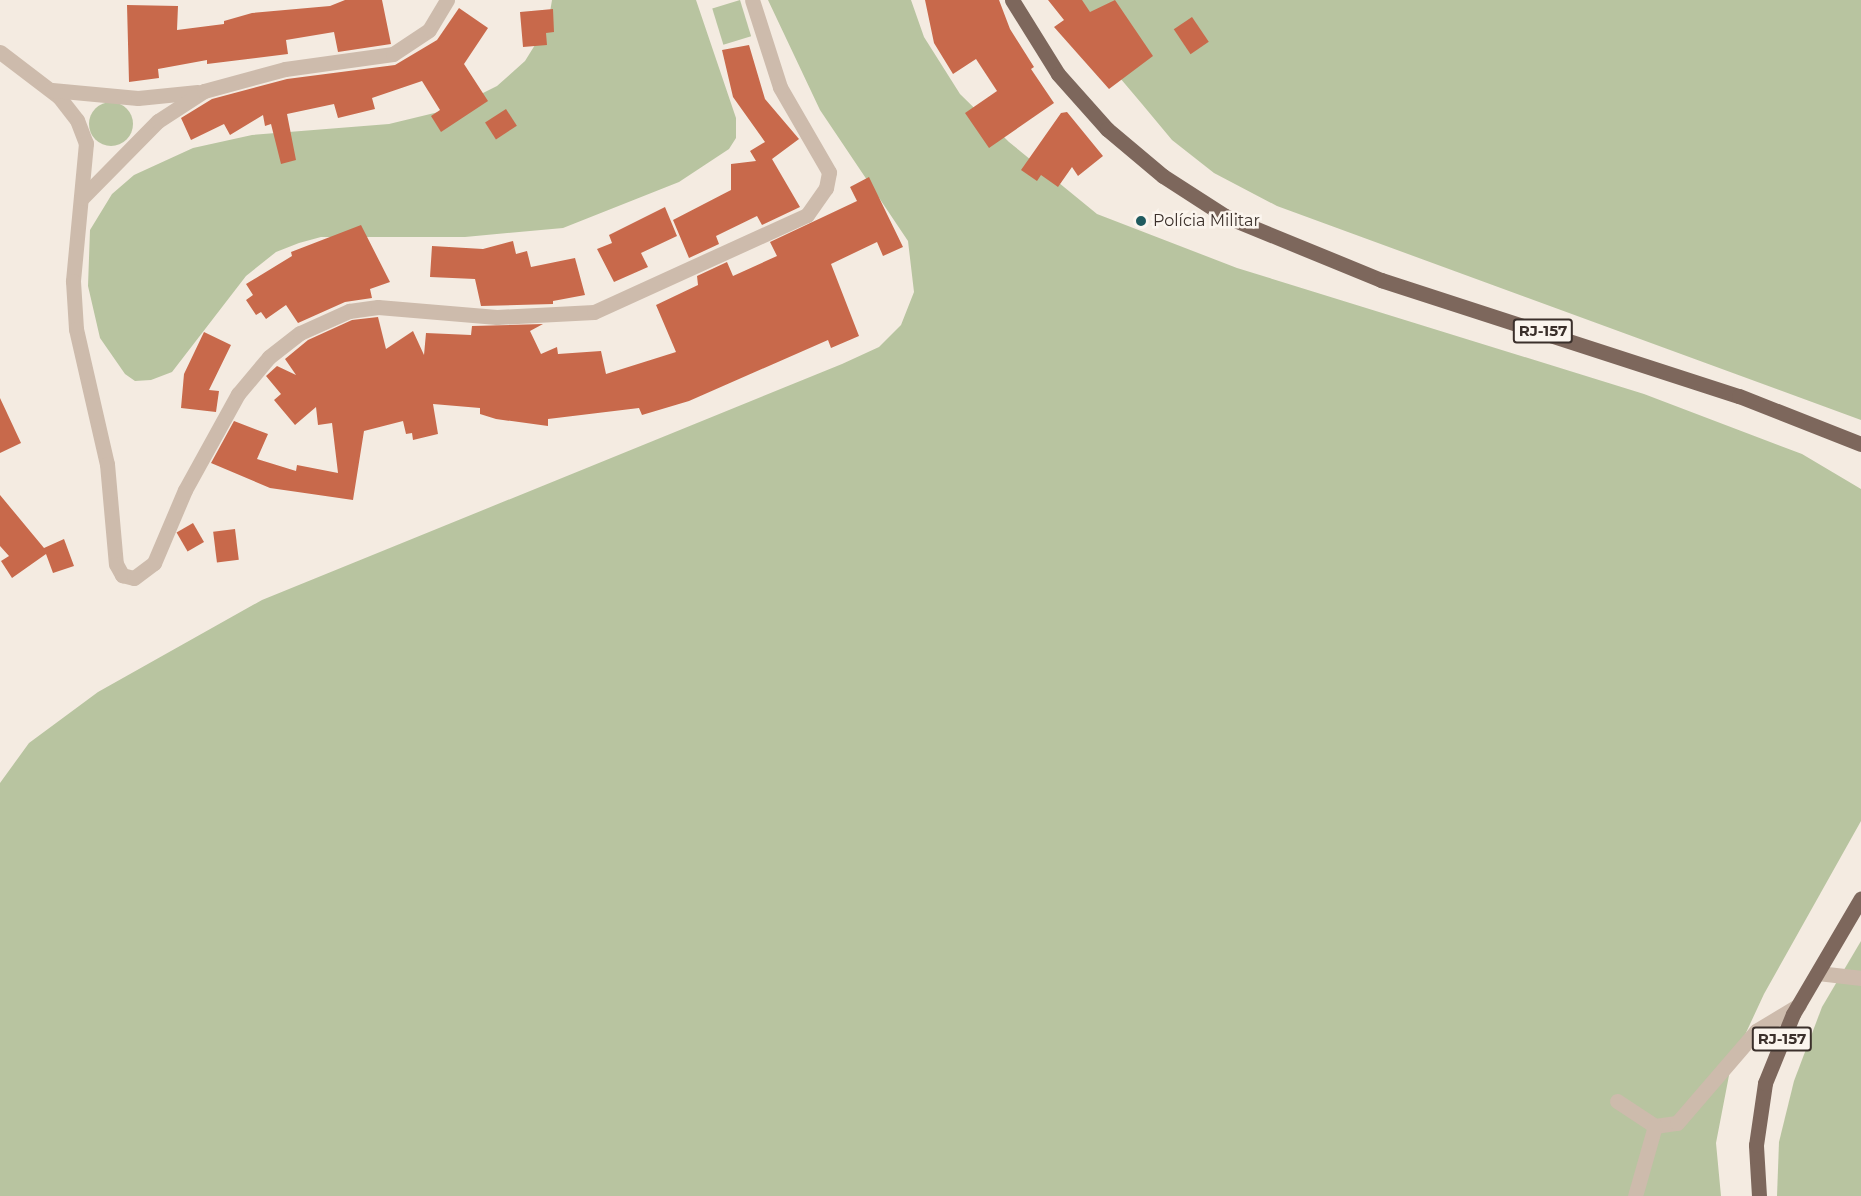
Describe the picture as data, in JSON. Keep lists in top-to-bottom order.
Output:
{
  "streets": {
    "main road": ["RJ-157"]
  },
  "places": ["Polícia Militar"]
}
